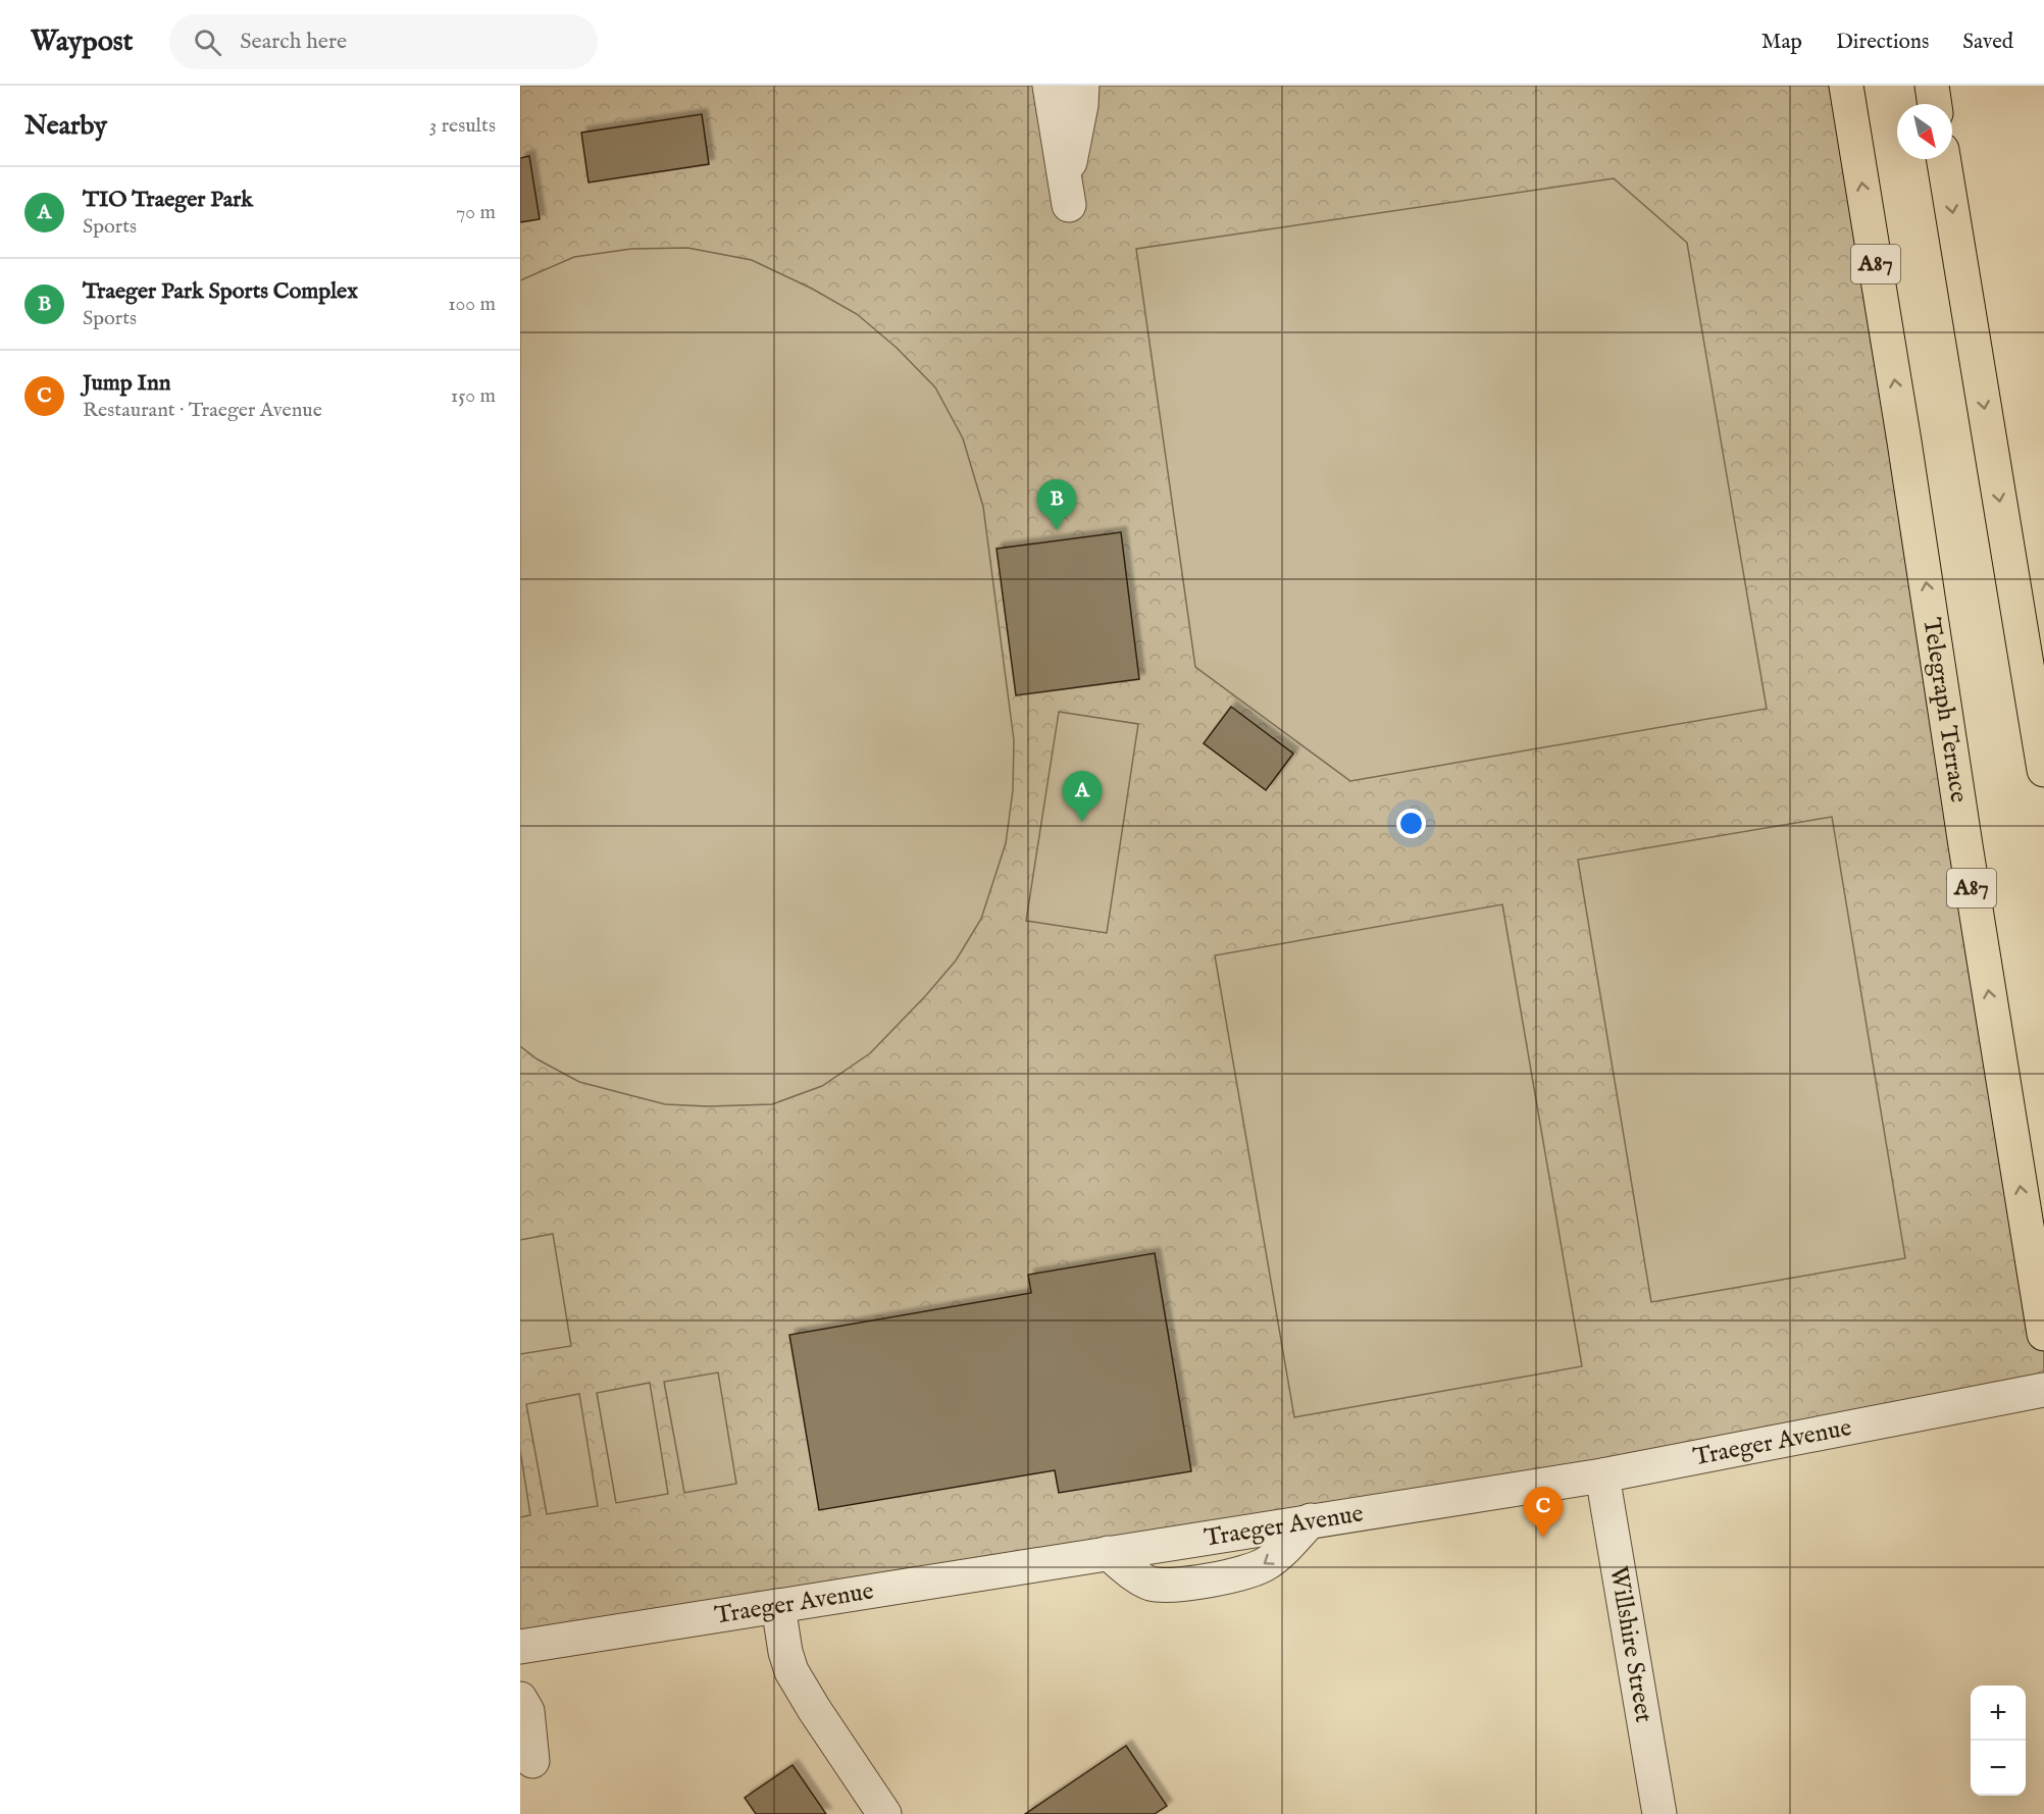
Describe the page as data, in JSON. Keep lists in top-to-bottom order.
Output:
{
  "streets": {
    "highway": ["A87", "Telegraph Terrace"],
    "street": ["Traeger Avenue", "Willshire Street"]
  },
  "crossings": [
    ["Traeger Avenue", "Willshire Street"]
  ],
  "north": "bottom right",
  "page": {
    "header": "Waypost",
    "search": "Search here",
    "nav": ["Map", "Directions", "Saved"],
    "heading": ["Nearby", "3 results"],
    "list": [
      {
        "mark": "A",
        "name": "TIO Traeger Park",
        "note": "Sports",
        "value": "70 m"
      },
      {
        "mark": "B",
        "name": "Traeger Park Sports Complex",
        "note": "Sports",
        "value": "100 m"
      },
      {
        "mark": "C",
        "name": "Jump Inn",
        "note": "Restaurant · Traeger Avenue",
        "value": "150 m"
      }
    ],
    "pins": ["B", "A", "C"],
    "map_buttons": ["+", "−"]
  }
}
